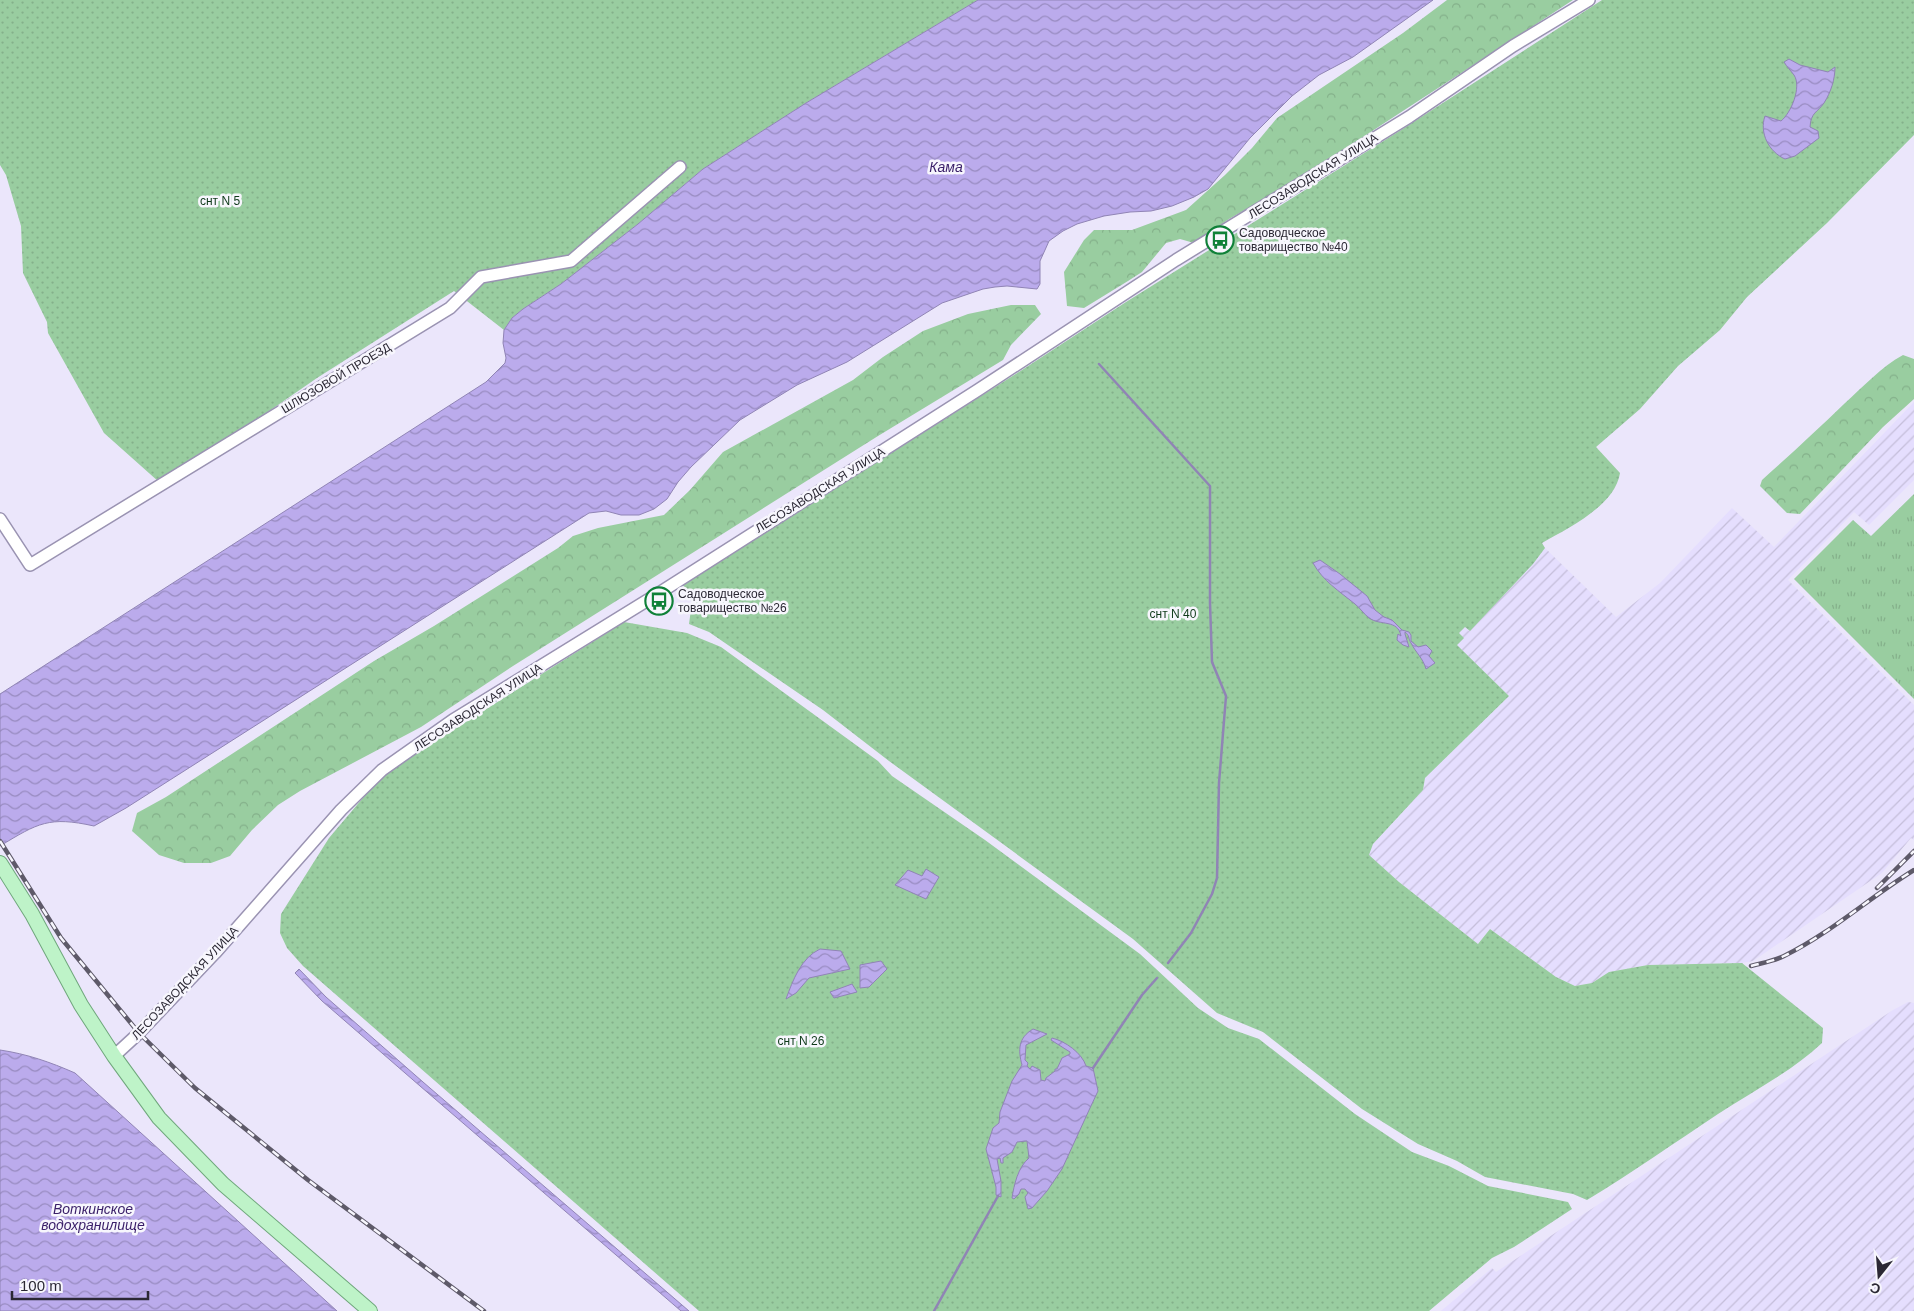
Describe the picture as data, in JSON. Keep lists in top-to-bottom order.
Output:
{
  "streets": {
    "street": ["ЛЕСОЗАВОДСКАЯ УЛИЦА", "ШЛЮЗОВОЙ ПРОЕЗД"]
  },
  "water": ["Кама", "Воткинское водохранилище"],
  "parks": ["снт N 5", "снт N 40", "снт N 26"],
  "places": {
    "bus stop": ["Садоводческое товарищество №40", "Садоводческое товарищество №26"]
  },
  "scale_bar": "100 m",
  "north": "bottom"
}
